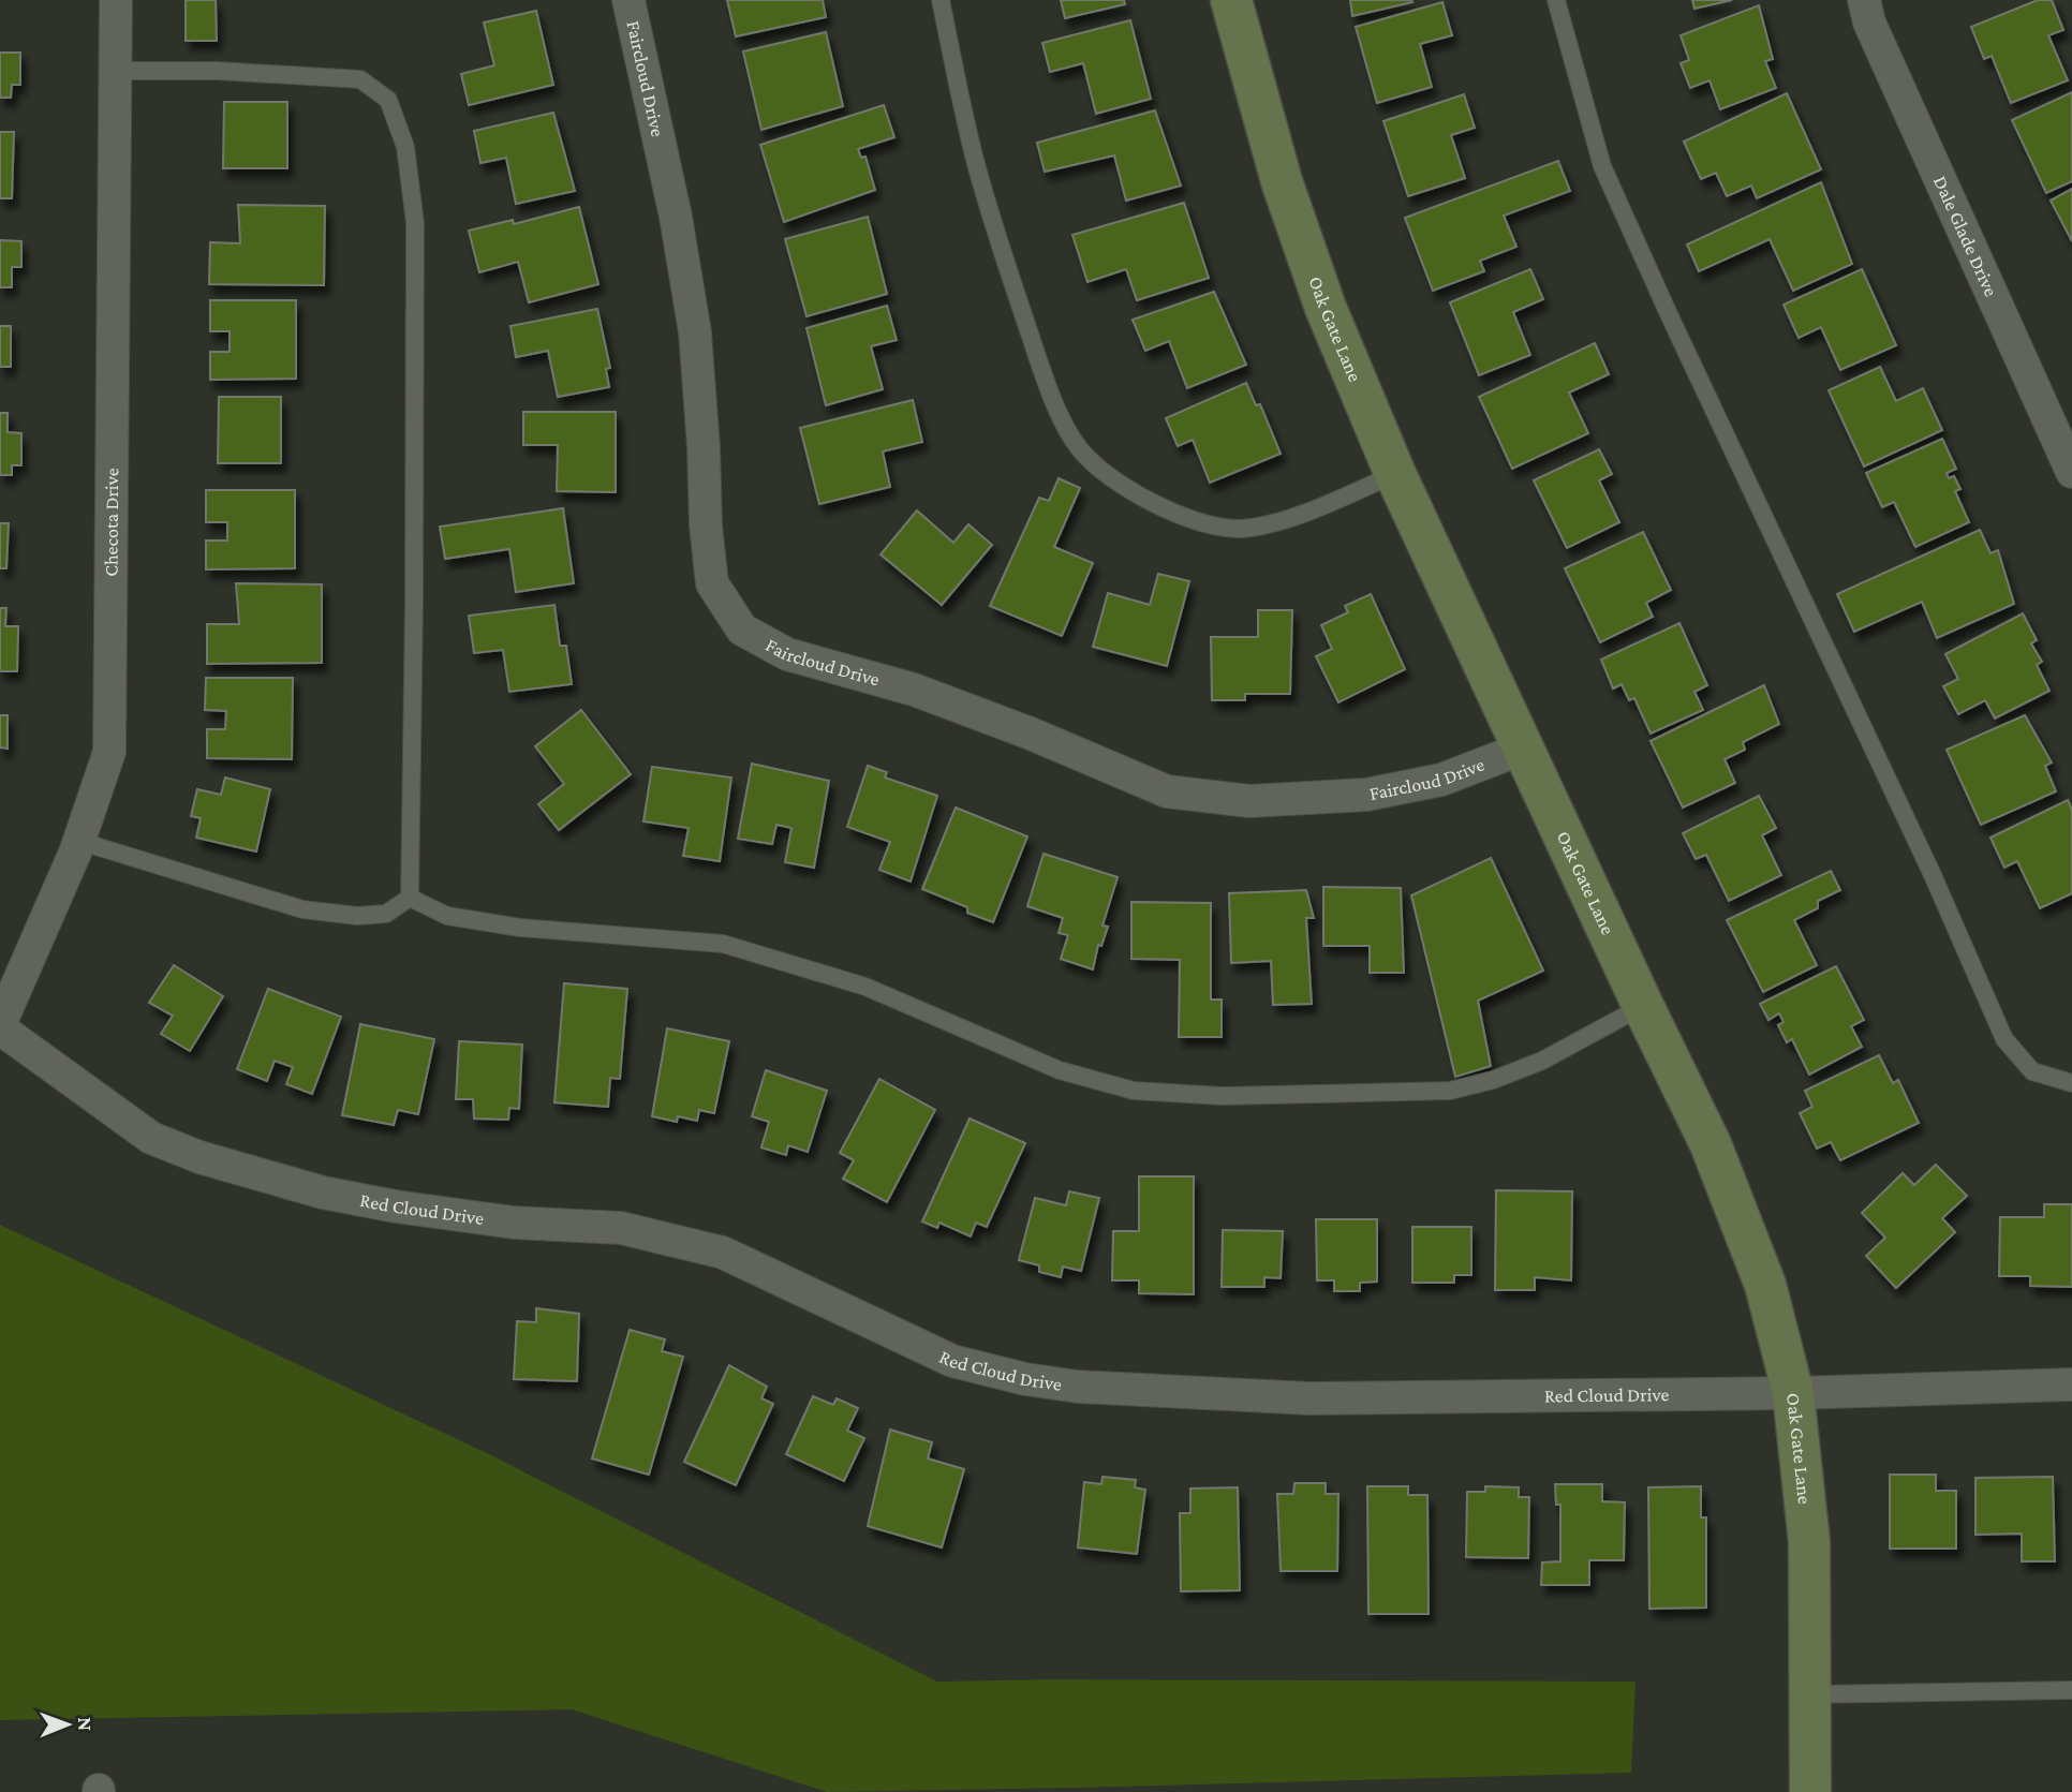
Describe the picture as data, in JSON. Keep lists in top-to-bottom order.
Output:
{
  "streets": {
    "street": [
      "Faircloud Drive",
      "Dale Glade Drive",
      "Oak Gate Lane",
      "Checota Drive",
      "Red Cloud Drive"
    ]
  },
  "crossings": [
    ["Faircloud Drive", "Oak Gate Lane"],
    ["Oak Gate Lane", "Red Cloud Drive"],
    ["Checota Drive", "Red Cloud Drive"]
  ],
  "north": "right"
}
